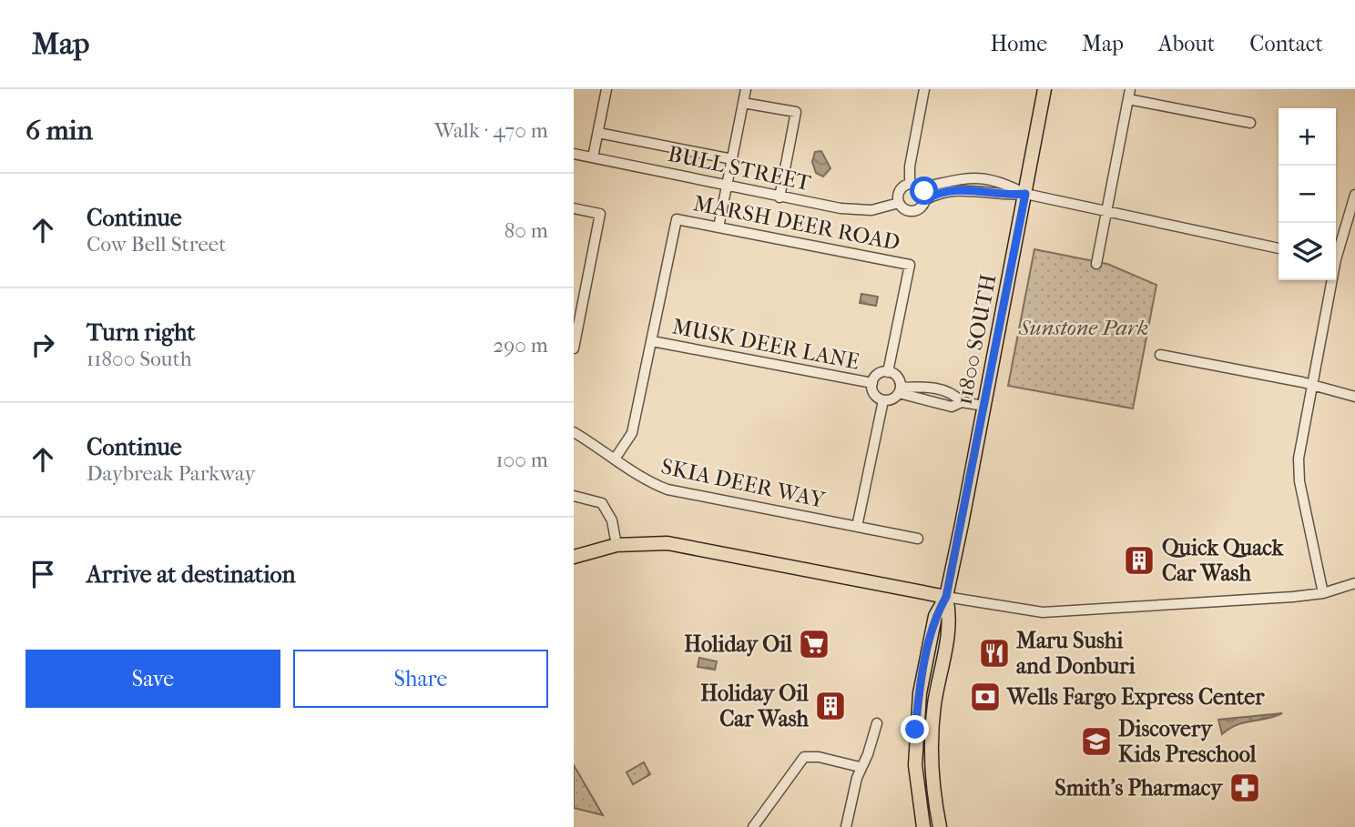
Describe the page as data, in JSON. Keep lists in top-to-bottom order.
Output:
{
  "streets": {
    "main road": ["11800 SOUTH"],
    "street": [
      "BULL STREET",
      "MARSH DEER ROAD",
      "MUSK DEER LANE",
      "SKIA DEER WAY"
    ]
  },
  "crossings": [
    ["MARSH DEER ROAD", "MUSK DEER LANE"]
  ],
  "parks": ["Sunstone Park"],
  "places": {
    "building": ["Quick Quack Car Wash", "Holiday Oil Car Wash"],
    "supermarket": ["Holiday Oil"],
    "restaurant": ["Maru Sushi and Donburi"],
    "bank": ["Wells Fargo Express Center"],
    "school or university": ["Discovery Kids Preschool"],
    "pharmacy": ["Smith's Pharmacy"]
  },
  "page": {
    "header": "Map",
    "nav": [
      "Home",
      "Map",
      "About",
      "Contact"
    ],
    "heading": ["6 min", "Walk · 470 m"],
    "map_buttons": ["+", "−"],
    "list": [
      ["Continue", "Cow Bell Street", "80 m"],
      ["Turn right", "11800 South", "290 m"],
      ["Continue", "Daybreak Parkway", "100 m"],
      "Arrive at destination"
    ],
    "buttons": ["Save", "Share"]
  }
}
